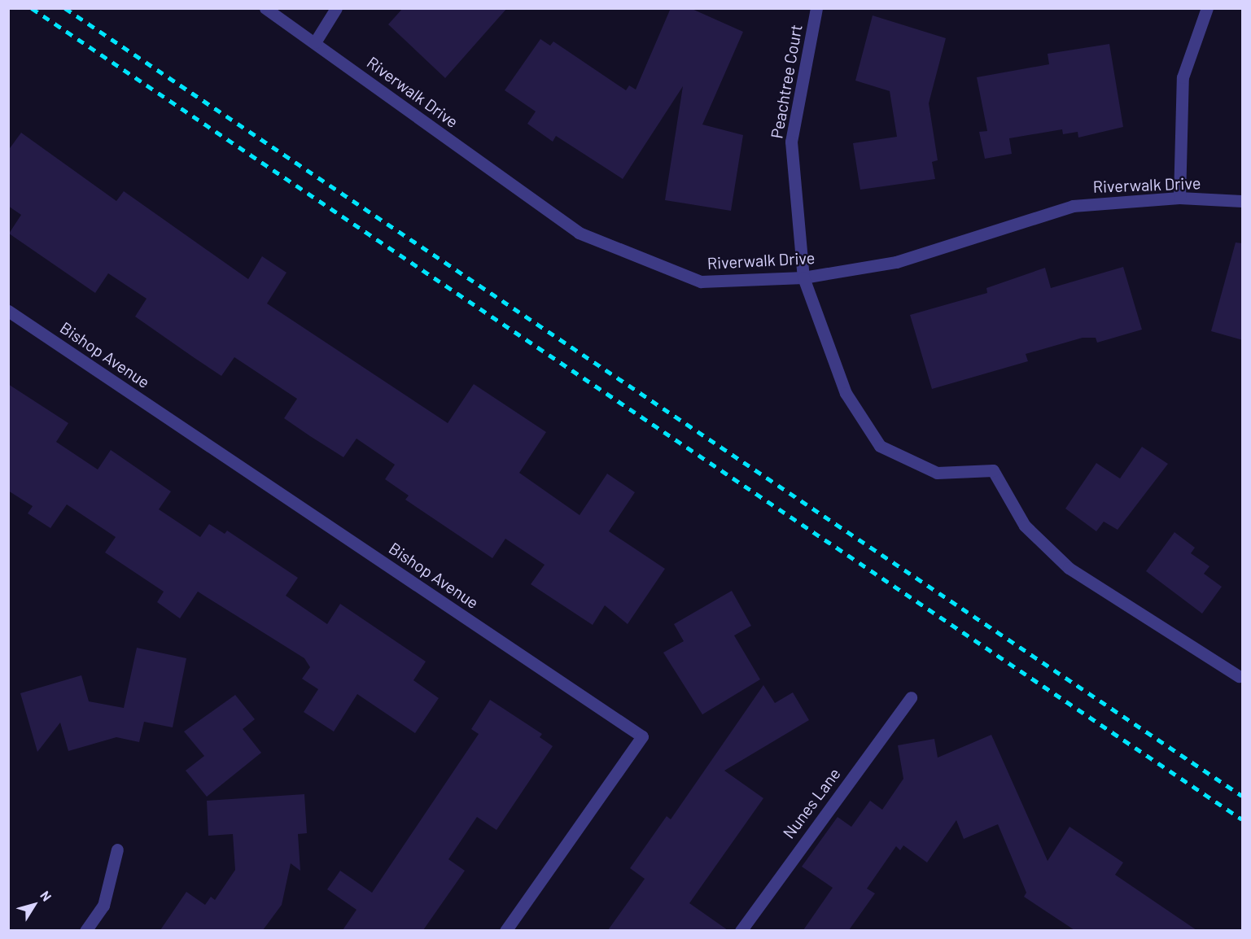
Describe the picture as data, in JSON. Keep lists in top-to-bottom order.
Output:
{
  "streets": {
    "street": [
      "Peachtree Court",
      "Riverwalk Drive",
      "Bishop Avenue",
      "Nunes Lane"
    ]
  },
  "crossings": [
    ["Peachtree Court", "Riverwalk Drive"]
  ],
  "north": "top right"
}
